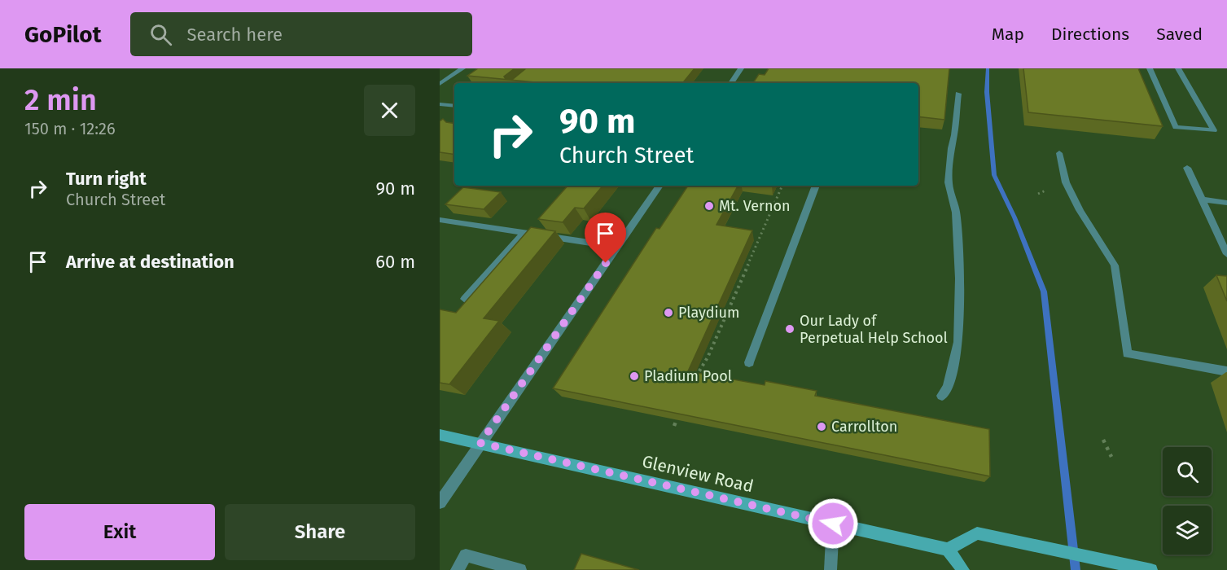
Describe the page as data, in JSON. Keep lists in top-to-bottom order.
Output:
{
  "streets": {
    "main road": ["Glenview Road"]
  },
  "places": [
    "Mt. Vernon",
    "Playdium",
    "Our Lady of Perpetual Help School",
    "Pladium Pool",
    "Carrollton"
  ],
  "page": {
    "header": "GoPilot",
    "search": "Search here",
    "nav": ["Map", "Directions", "Saved"],
    "heading": ["2 min", "150 m · 12:26"],
    "turn": ["90 m", "Church Street"],
    "list": [
      {
        "name": "Turn right",
        "note": "Church Street",
        "value": "90 m"
      },
      {
        "name": "Arrive at destination",
        "value": "60 m"
      }
    ],
    "buttons": ["Exit", "Share"]
  }
}
